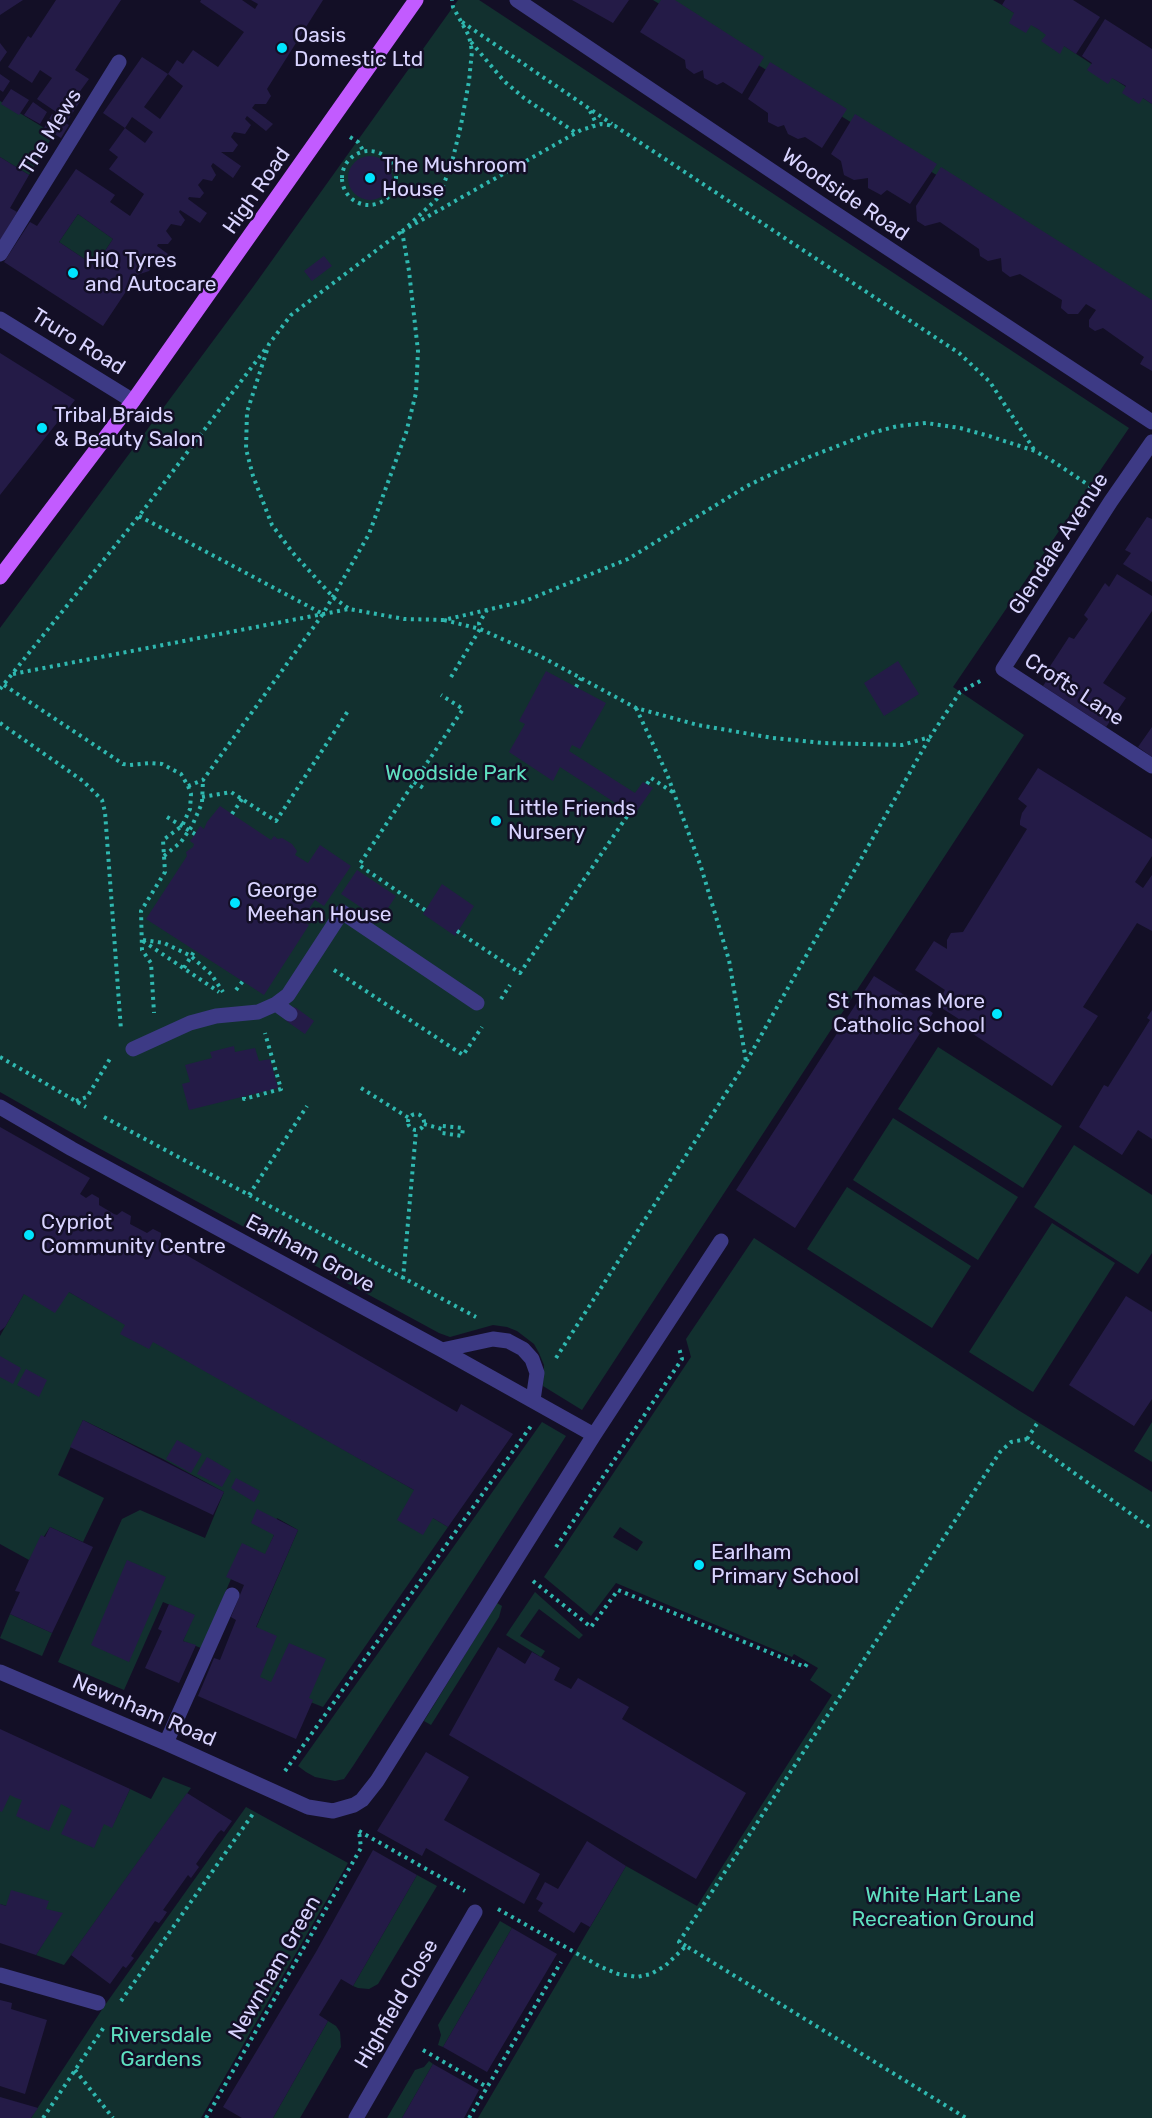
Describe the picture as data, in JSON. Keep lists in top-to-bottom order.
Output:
{
  "streets": {
    "main road": ["High Road"],
    "street": [
      "The Mews",
      "Woodside Road",
      "Truro Road",
      "Glendale Avenue",
      "Crofts Lane",
      "Earlham Grove",
      "Newnham Road",
      "Highfield Close"
    ],
    "path": ["Newnham Green"]
  },
  "crossings": [
    ["High Road", "Truro Road"],
    ["Glendale Avenue", "Crofts Lane"],
    ["Earlham Grove", "Newnham Road"]
  ],
  "parks": ["Woodside Park", "White Hart Lane Recreation Ground", "Riversdale Gardens"],
  "places": [
    "Oasis Domestic Ltd",
    "The Mushroom House",
    "HiQ Tyres and Autocare",
    "Tribal Braids & Beauty Salon",
    "Little Friends Nursery",
    "George Meehan House",
    "St Thomas More Catholic School",
    "Cypriot Community Centre",
    "Earlham Primary School"
  ]
}
